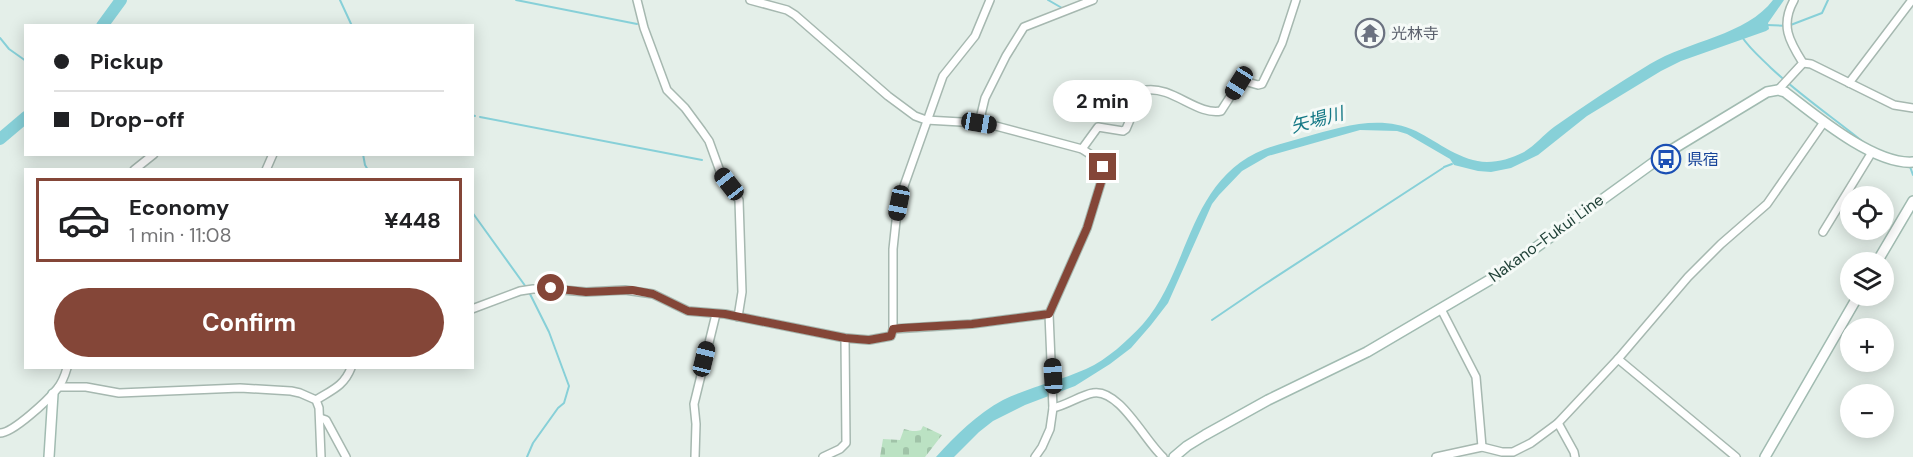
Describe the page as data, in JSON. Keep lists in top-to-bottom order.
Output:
{
  "streets": {
    "main road": ["Nakano-Fukui Line"]
  },
  "water": ["矢場川"],
  "places": {
    "temple": ["光林寺"],
    "bus stop": ["県宿"]
  },
  "page": {
    "banner": ["Pickup", "Drop-off"],
    "bubble": "2 min",
    "list": [
      {
        "name": "Economy",
        "note": "1 min · 11:08",
        "value": "¥448"
      }
    ],
    "map_buttons": ["+", "−"],
    "buttons": "Confirm"
  }
}
